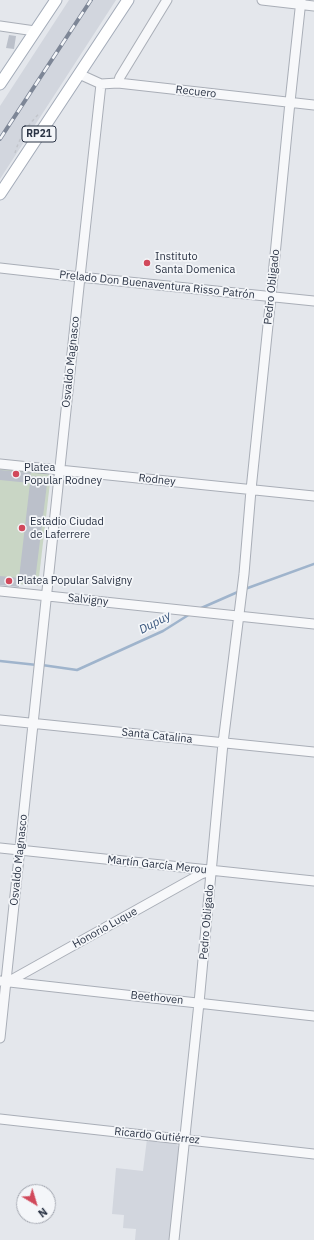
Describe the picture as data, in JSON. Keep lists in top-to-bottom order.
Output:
{
  "streets": {
    "main road": ["RP21"],
    "street": [
      "Recuero",
      "Prelado Don Buenaventura Risso Patrón",
      "Pedro Obligado",
      "Osvaldo Magnasco",
      "Rodney",
      "Salvigny",
      "Santa Catalina",
      "Martín García Merou",
      "Honorio Luque",
      "Beethoven",
      "Ricardo Gutiérrez"
    ]
  },
  "crossings": [
    ["Recuero", "RP21"],
    ["Recuero", "Pedro Obligado"],
    ["Recuero", "Osvaldo Magnasco"],
    ["Prelado Don Buenaventura Risso Patrón", "Pedro Obligado"],
    ["Prelado Don Buenaventura Risso Patrón", "Osvaldo Magnasco"],
    ["Pedro Obligado", "Rodney"],
    ["Pedro Obligado", "Salvigny"],
    ["Pedro Obligado", "Santa Catalina"],
    ["Pedro Obligado", "Martín García Merou"],
    ["Pedro Obligado", "Honorio Luque"],
    ["Pedro Obligado", "Beethoven"],
    ["Pedro Obligado", "Ricardo Gutiérrez"],
    ["Osvaldo Magnasco", "Rodney"],
    ["Osvaldo Magnasco", "Salvigny"],
    ["Osvaldo Magnasco", "Santa Catalina"],
    ["Osvaldo Magnasco", "Martín García Merou"],
    ["Osvaldo Magnasco", "Honorio Luque"],
    ["Osvaldo Magnasco", "Beethoven"],
    ["Martín García Merou", "Honorio Luque"],
    ["Honorio Luque", "Beethoven"]
  ],
  "water": ["Dupuy"],
  "places": [
    "Instituto Santa Domenica",
    "Platea Popular Rodney",
    "Estadio Ciudad de Laferrere",
    "Platea Popular Salvigny"
  ],
  "north": "bottom right"
}
